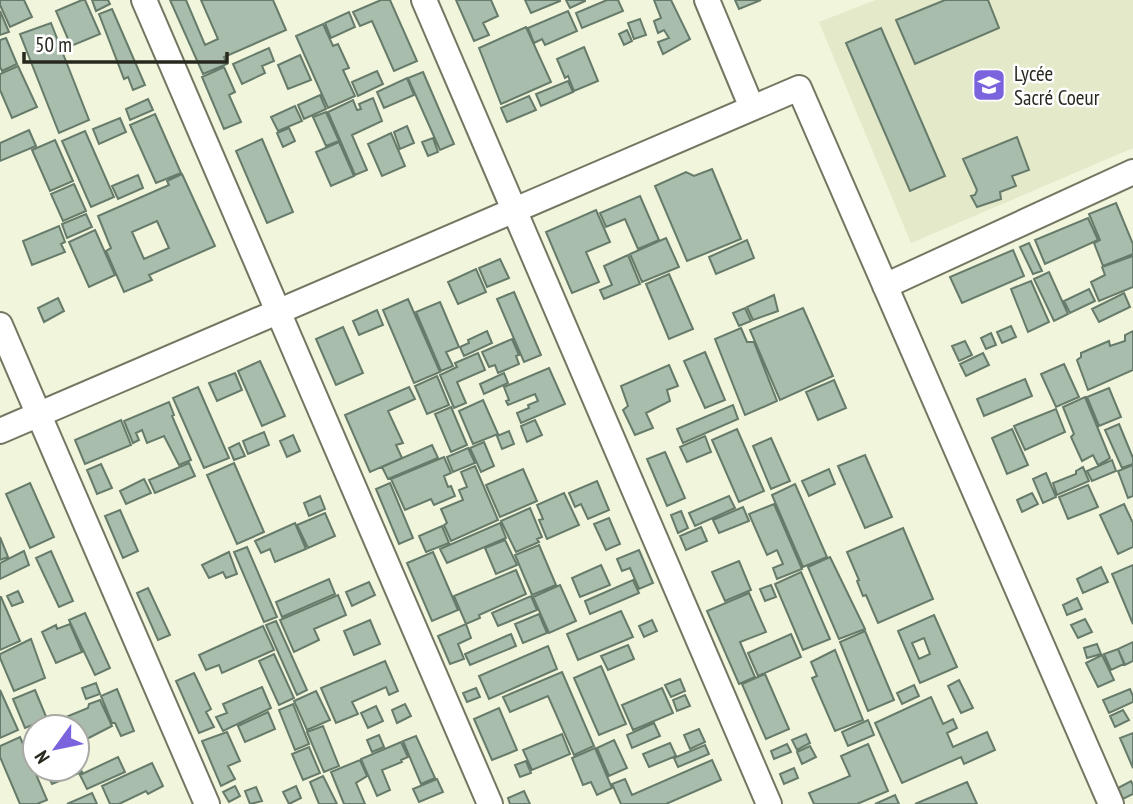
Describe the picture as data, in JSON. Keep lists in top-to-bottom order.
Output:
{
  "places": {
    "school or university": ["Lycée Sacré Coeur"]
  },
  "scale_bar": "50 m",
  "north": "bottom left"
}
